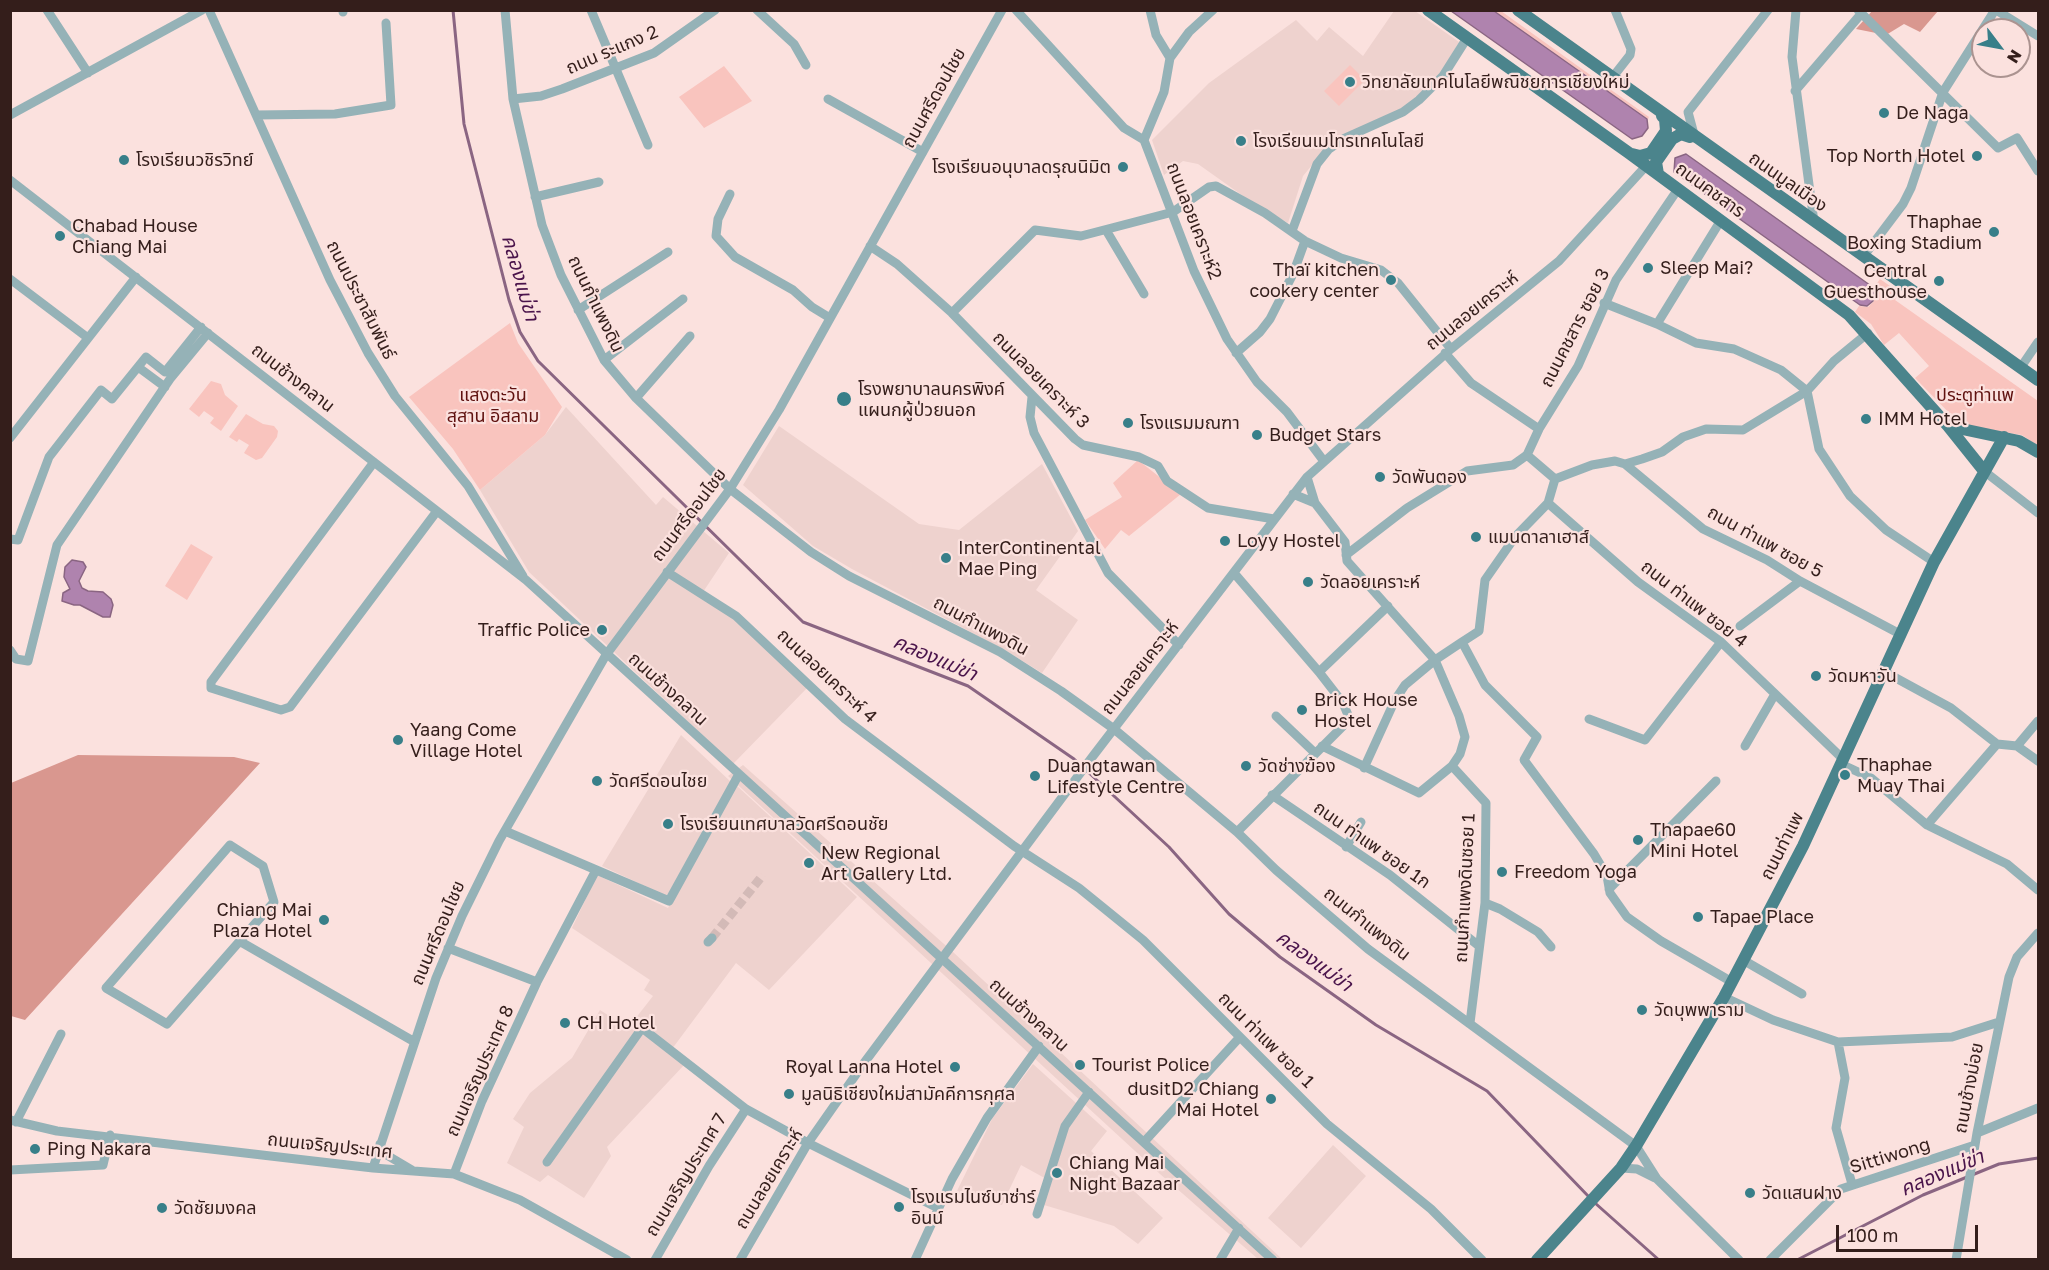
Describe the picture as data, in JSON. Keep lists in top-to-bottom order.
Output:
{
  "streets": {
    "main road": ["ถนนมูลเมือง", "ถนนคชสาร", "ถนนท่าแพ"],
    "street": [
      "ถนน ระแกง 2",
      "ถนนศรีดอนไชย",
      "ถนนลอยเคราะห์2",
      "ถนนประชาสัมพันธ์",
      "ถนนกำแพงดิน",
      "ถนนลอยเคราะห์",
      "ถนนคชสาร ซอย 3",
      "ถนนช้างคลาน",
      "ถนนลอยเคราะห์ 3",
      "ถนน ท่าแพ ซอย 5",
      "ถนน ท่าแพ ซอย 4",
      "ถนนลอยเคราะห์ 4",
      "ถนน ท่าแพ ซอย 1ก",
      "ถนนกำแพงดินซอย 1",
      "ถนน ท่าแพ ซอย 1",
      "ถนนเจริญประเทศ 8",
      "ถนนช้างม่อย",
      "ถนนเจริญประเทศ",
      "Sittiwong",
      "ถนนเจริญประเทศ 7"
    ]
  },
  "crossings": [
    ["ถนน ระแกง 2", "ถนนกำแพงดิน"],
    ["ถนนศรีดอนไชย", "ถนนกำแพงดิน"],
    ["ถนนศรีดอนไชย", "ถนนช้างคลาน"],
    ["ถนนศรีดอนไชย", "ถนนลอยเคราะห์ 3"],
    ["ถนนศรีดอนไชย", "ถนนลอยเคราะห์ 4"],
    ["ถนนศรีดอนไชย", "ถนนเจริญประเทศ"],
    ["ถนนคชสาร", "ถนนลอยเคราะห์"],
    ["ถนนคชสาร", "ถนนคชสาร ซอย 3"],
    ["ถนนลอยเคราะห์2", "ถนนลอยเคราะห์"],
    ["ถนนประชาสัมพันธ์", "ถนนช้างคลาน"],
    ["ถนนกำแพงดิน", "ถนนลอยเคราะห์"],
    ["ถนนกำแพงดิน", "ถนนท่าแพ"],
    ["ถนนกำแพงดิน", "ถนนกำแพงดินซอย 1"],
    ["ถนนลอยเคราะห์", "ถนนช้างคลาน"],
    ["ถนนลอยเคราะห์", "ถนนลอยเคราะห์ 3"],
    ["ถนนลอยเคราะห์", "ถนนลอยเคราะห์ 4"],
    ["ถนนลอยเคราะห์", "ถนน ท่าแพ ซอย 1"],
    ["ถนน ท่าแพ ซอย 5", "ถนนท่าแพ"],
    ["ถนน ท่าแพ ซอย 4", "ถนนท่าแพ"],
    ["ถนนลอยเคราะห์ 4", "ถนน ท่าแพ ซอย 1"],
    ["ถนน ท่าแพ ซอย 1ก", "ถนนกำแพงดินซอย 1"],
    ["ถนนเจริญประเทศ 8", "ถนนเจริญประเทศ"],
    ["ถนนช้างม่อย", "Sittiwong"]
  ],
  "water": ["คลองแม่ข่า"],
  "parks": ["แสงตะวัน สุสาน อิสลาม", "ประตูท่าแพ"],
  "places": [
    "วิทยาลัยเทคโนโลยีพณิชยการเชียงใหม่",
    "De Naga",
    "โรงเรียนเมโทรเทคโนโลยี",
    "Top North Hotel",
    "โรงเรียนวชิรวิทย์",
    "โรงเรียนอนุบาลดรุณนิมิต",
    "Thaphae Boxing Stadium",
    "Chabad House Chiang Mai",
    "Sleep Mai?",
    "Thaï kitchen cookery center",
    "Central Guesthouse",
    "โรงพยาบาลนครพิงค์ แผนกผู้ป่วยนอก",
    "IMM Hotel",
    "โรงแรมมณฑา",
    "Budget Stars",
    "วัดพันตอง",
    "แมนดาลาเฮาส์",
    "Loyy Hostel",
    "InterContinental Mae Ping",
    "วัดลอยเคราะห์",
    "Traffic Police",
    "วัดมหาวัน",
    "Brick House Hostel",
    "Yaang Come Village Hotel",
    "วัดช่างฆ้อง",
    "Thaphae Muay Thai",
    "Duangtawan Lifestyle Centre",
    "วัดศรีดอนไชย",
    "โรงเรียนเทศบาลวัดศรีดอนชัย",
    "Thapae60 Mini Hotel",
    "New Regional Art Gallery Ltd.",
    "Freedom Yoga",
    "Tapae Place",
    "Chiang Mai Plaza Hotel",
    "วัดบุพพาราม",
    "CH Hotel",
    "Tourist Police",
    "Royal Lanna Hotel",
    "มูลนิธิเชียงใหม่สามัคคีการกุศล",
    "dusitD2 Chiang Mai Hotel",
    "Ping Nakara",
    "Chiang Mai Night Bazaar",
    "วัดแสนฝาง",
    "โรงแรมไนซ์บาซ่าร์ อินน์",
    "วัดชัยมงคล"
  ],
  "scale_bar": "100 m",
  "north": "bottom right"
}
